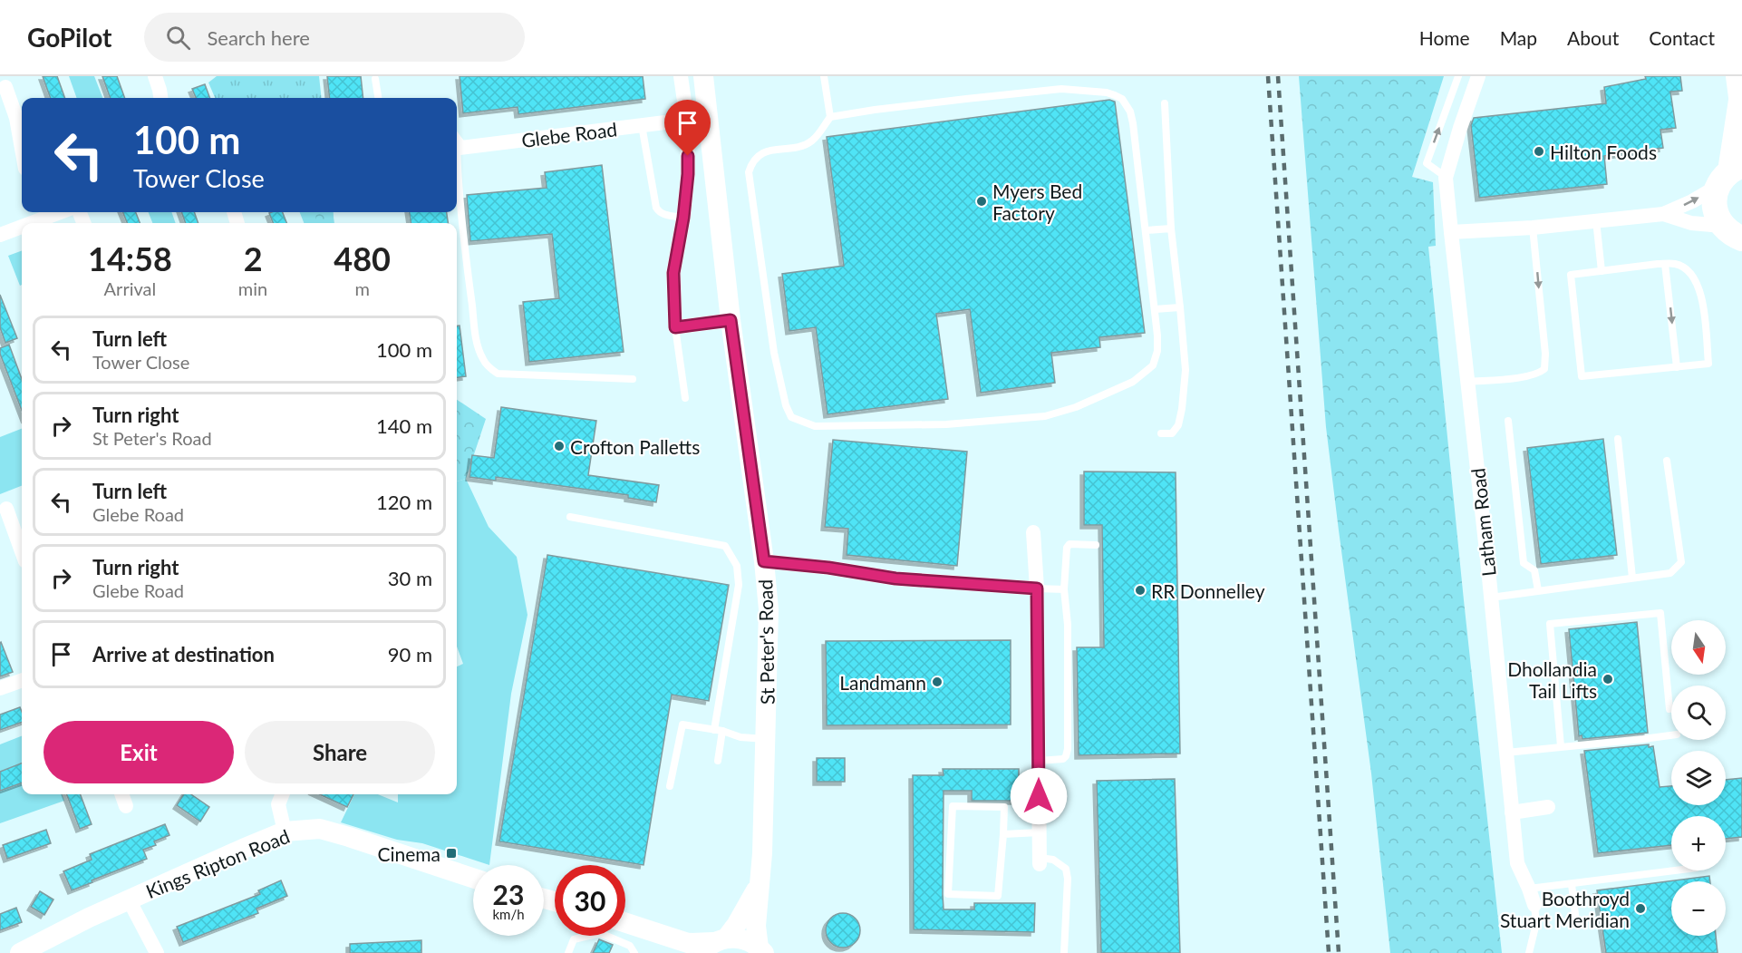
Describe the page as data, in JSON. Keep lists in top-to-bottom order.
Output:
{
  "streets": {
    "street": [
      "Glebe Road",
      "Latham Road",
      "St Peter's Road",
      "Kings Ripton Road"
    ]
  },
  "places": {
    "other": [
      "Hilton Foods",
      "Myers Bed Factory",
      "Crofton Palletts",
      "RR Donnelley",
      "Dhollandia Tail Lifts",
      "Landmann",
      "Boothroyd Stuart Meridian"
    ],
    "transit": ["Cinema"]
  },
  "north": "bottom",
  "page": {
    "header": "GoPilot",
    "search": "Search here",
    "nav": [
      "Home",
      "Map",
      "About",
      "Contact"
    ],
    "turn": ["100 m", "Tower Close"],
    "eta": [
      "14:58",
      "Arrival",
      "2",
      "min",
      "480",
      "m"
    ],
    "list": [
      {
        "name": "Turn left",
        "note": "Tower Close",
        "value": "100 m"
      },
      {
        "name": "Turn right",
        "note": "St Peter's Road",
        "value": "140 m"
      },
      {
        "name": "Turn left",
        "note": "Glebe Road",
        "value": "120 m"
      },
      {
        "name": "Turn right",
        "note": "Glebe Road",
        "value": "30 m"
      },
      {
        "name": "Arrive at destination",
        "value": "90 m"
      }
    ],
    "map_buttons": ["+", "−"],
    "buttons": ["Exit", "Share"],
    "speed": "23 km/h",
    "limit": "30"
  }
}
